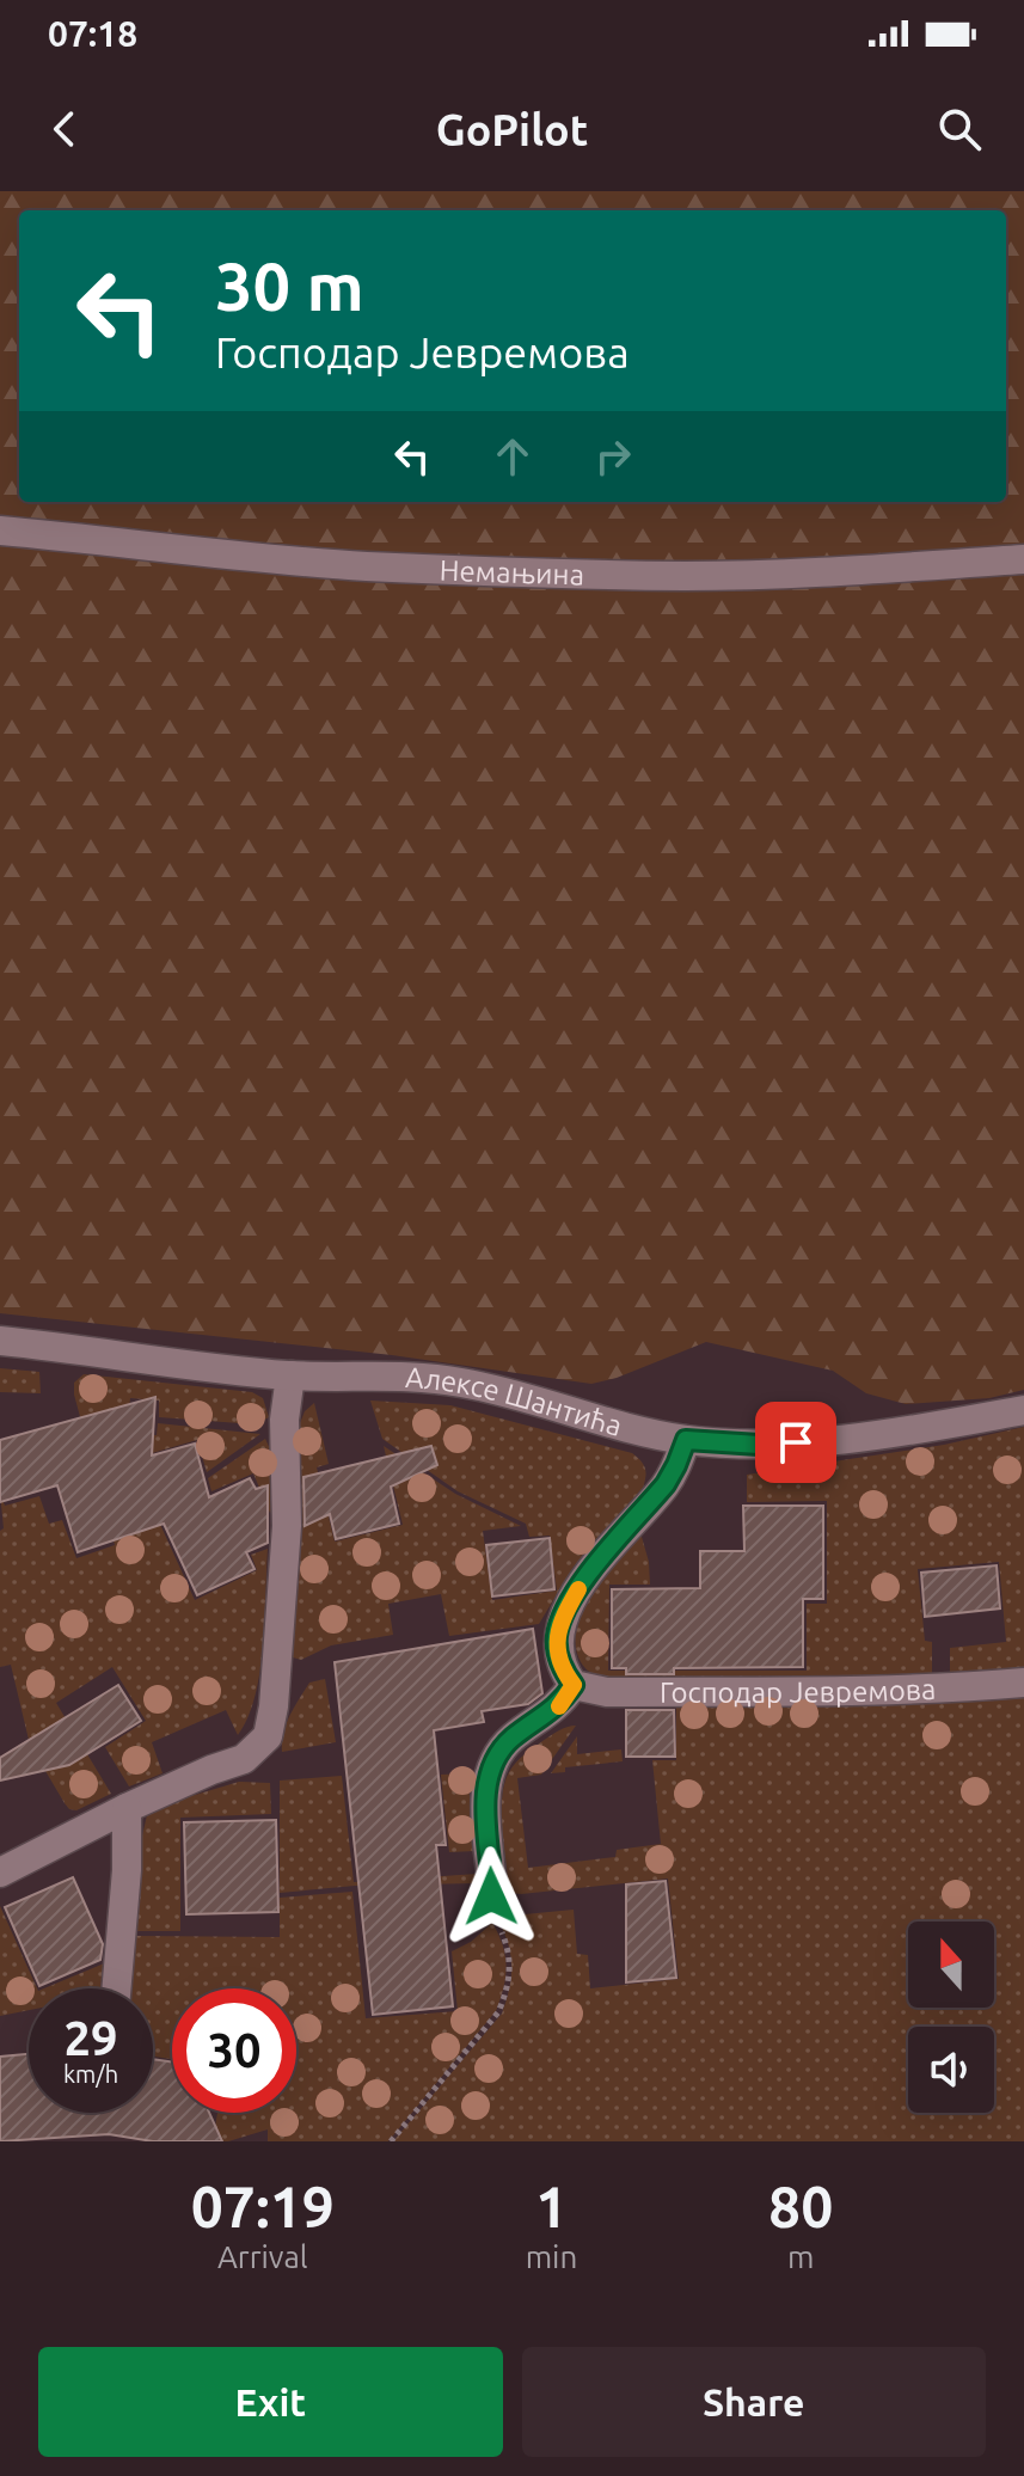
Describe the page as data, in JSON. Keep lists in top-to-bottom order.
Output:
{
  "streets": {
    "street": ["Немањина", "Алексе Шантића", "Господар Јевремова"]
  },
  "north": "top",
  "page": {
    "status": "07:18",
    "header": "GoPilot",
    "turn": ["30 m", "Господар Јевремова"],
    "speed": "29 km/h",
    "limit": "30",
    "eta": [
      "07:19",
      "Arrival",
      "1",
      "min",
      "80",
      "m"
    ],
    "buttons": ["Exit", "Share"]
  }
}
